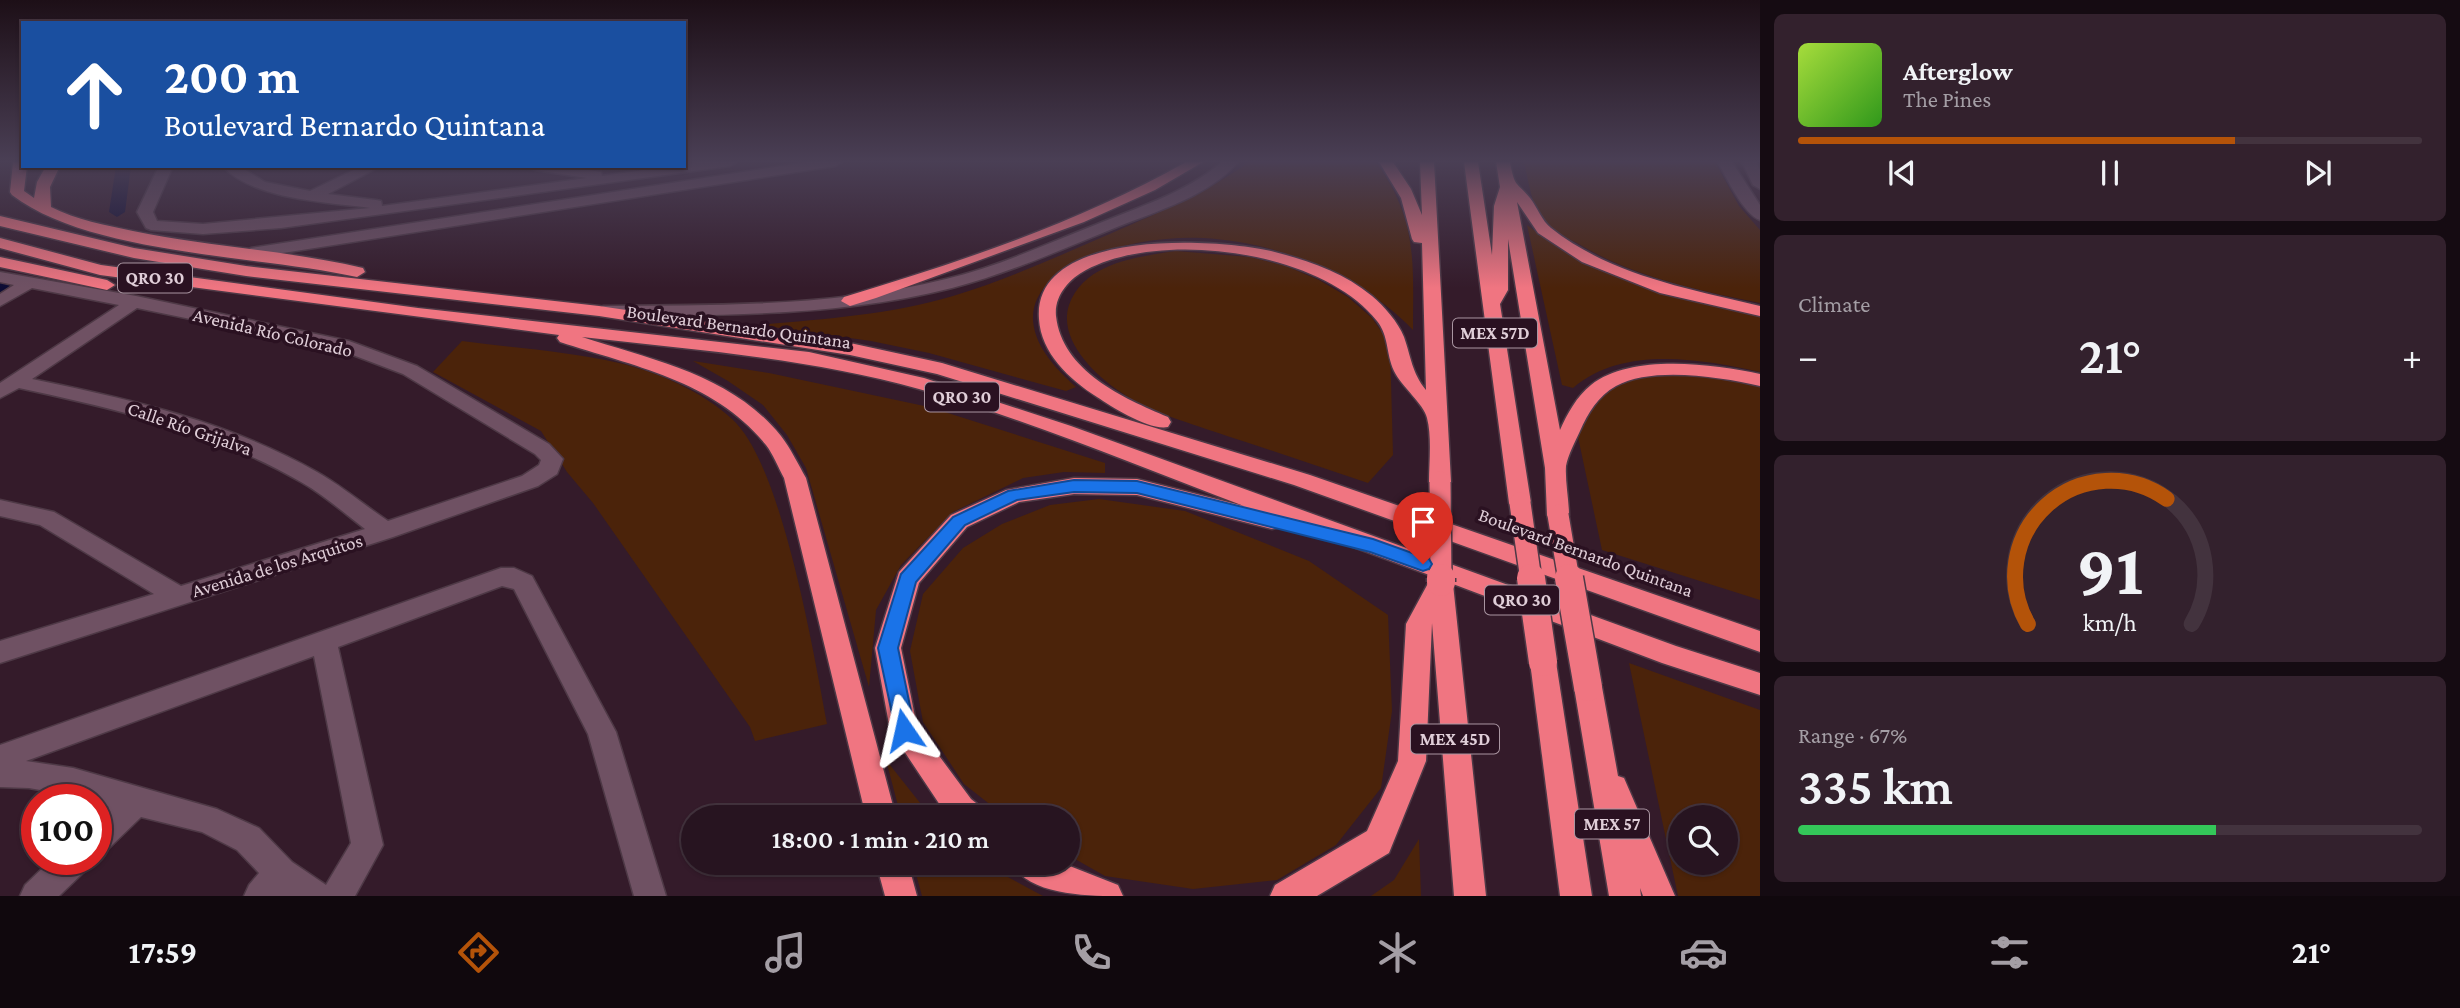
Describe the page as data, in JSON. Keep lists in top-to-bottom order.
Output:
{
  "streets": {
    "highway": [
      "QRO 30",
      "Boulevard Bernardo Quintana",
      "MEX 57D",
      "MEX 45D",
      "MEX 57"
    ],
    "street": ["Avenida Río Colorado", "Calle Río Grijalva", "Avenida de los Arquitos"]
  },
  "crossings": [
    ["Avenida Río Colorado", "Avenida de los Arquitos"],
    ["MEX 57D", "MEX 45D"],
    ["Calle Río Grijalva", "Avenida de los Arquitos"]
  ],
  "page": {
    "turn": ["200 m", "Boulevard Bernardo Quintana"],
    "song": ["Afterglow", "The Pines"],
    "tile": [
      "Climate",
      ["Range · 67%", "335 km"]
    ],
    "heat": ["−", "21°", "+"],
    "limit": "100",
    "trip": "18:00 · 1 min · 210 m",
    "tabs": ["17:59", "21°"],
    "gauge": ["91", "km/h"]
  }
}
